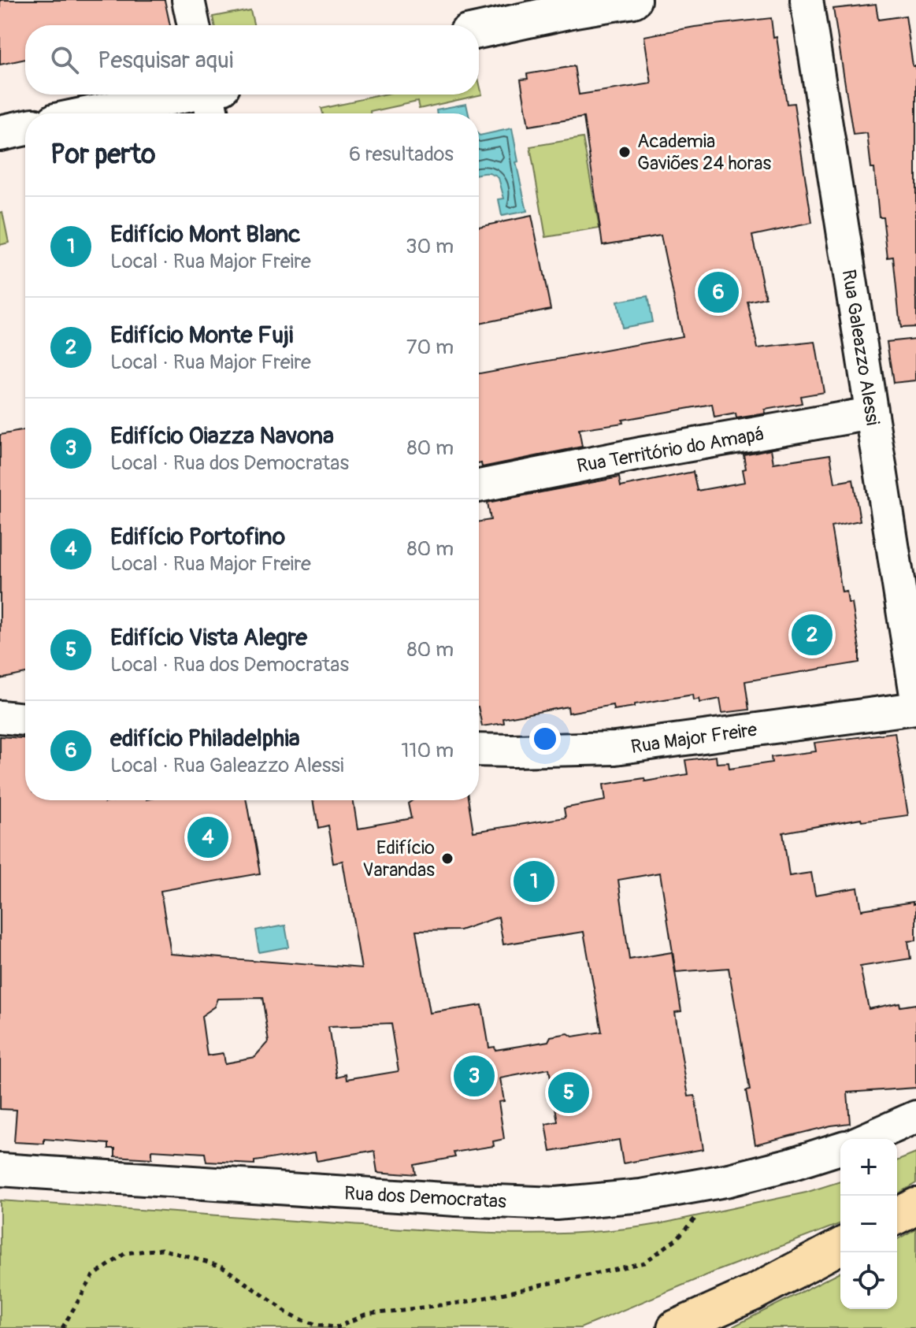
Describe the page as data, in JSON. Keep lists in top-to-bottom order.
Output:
{
  "streets": {
    "street": [
      "Rua Galeazzo Alessi",
      "Rua Território do Amapá",
      "Rua Major Freire",
      "Rua dos Democratas"
    ]
  },
  "crossings": [
    ["Rua Galeazzo Alessi", "Rua Território do Amapá"]
  ],
  "places": ["Academia Gaviões 24 horas", "Edifício Varandas"],
  "page": {
    "search": "Pesquisar aqui",
    "heading": ["Por perto", "6 resultados"],
    "list": [
      {
        "mark": "1",
        "name": "Edifício Mont Blanc",
        "note": "Local · Rua Major Freire",
        "value": "30 m"
      },
      {
        "mark": "2",
        "name": "Edifício Monte Fuji",
        "note": "Local · Rua Major Freire",
        "value": "70 m"
      },
      {
        "mark": "3",
        "name": "Edifício Oiazza Navona",
        "note": "Local · Rua dos Democratas",
        "value": "80 m"
      },
      {
        "mark": "4",
        "name": "Edifício Portofino",
        "note": "Local · Rua Major Freire",
        "value": "80 m"
      },
      {
        "mark": "5",
        "name": "Edifício Vista Alegre",
        "note": "Local · Rua dos Democratas",
        "value": "80 m"
      },
      {
        "mark": "6",
        "name": "edifício Philadelphia",
        "note": "Local · Rua Galeazzo Alessi",
        "value": "110 m"
      }
    ],
    "pins": [
      "6",
      "2",
      "4",
      "1",
      "3",
      "5"
    ],
    "map_buttons": ["+", "−"]
  }
}
